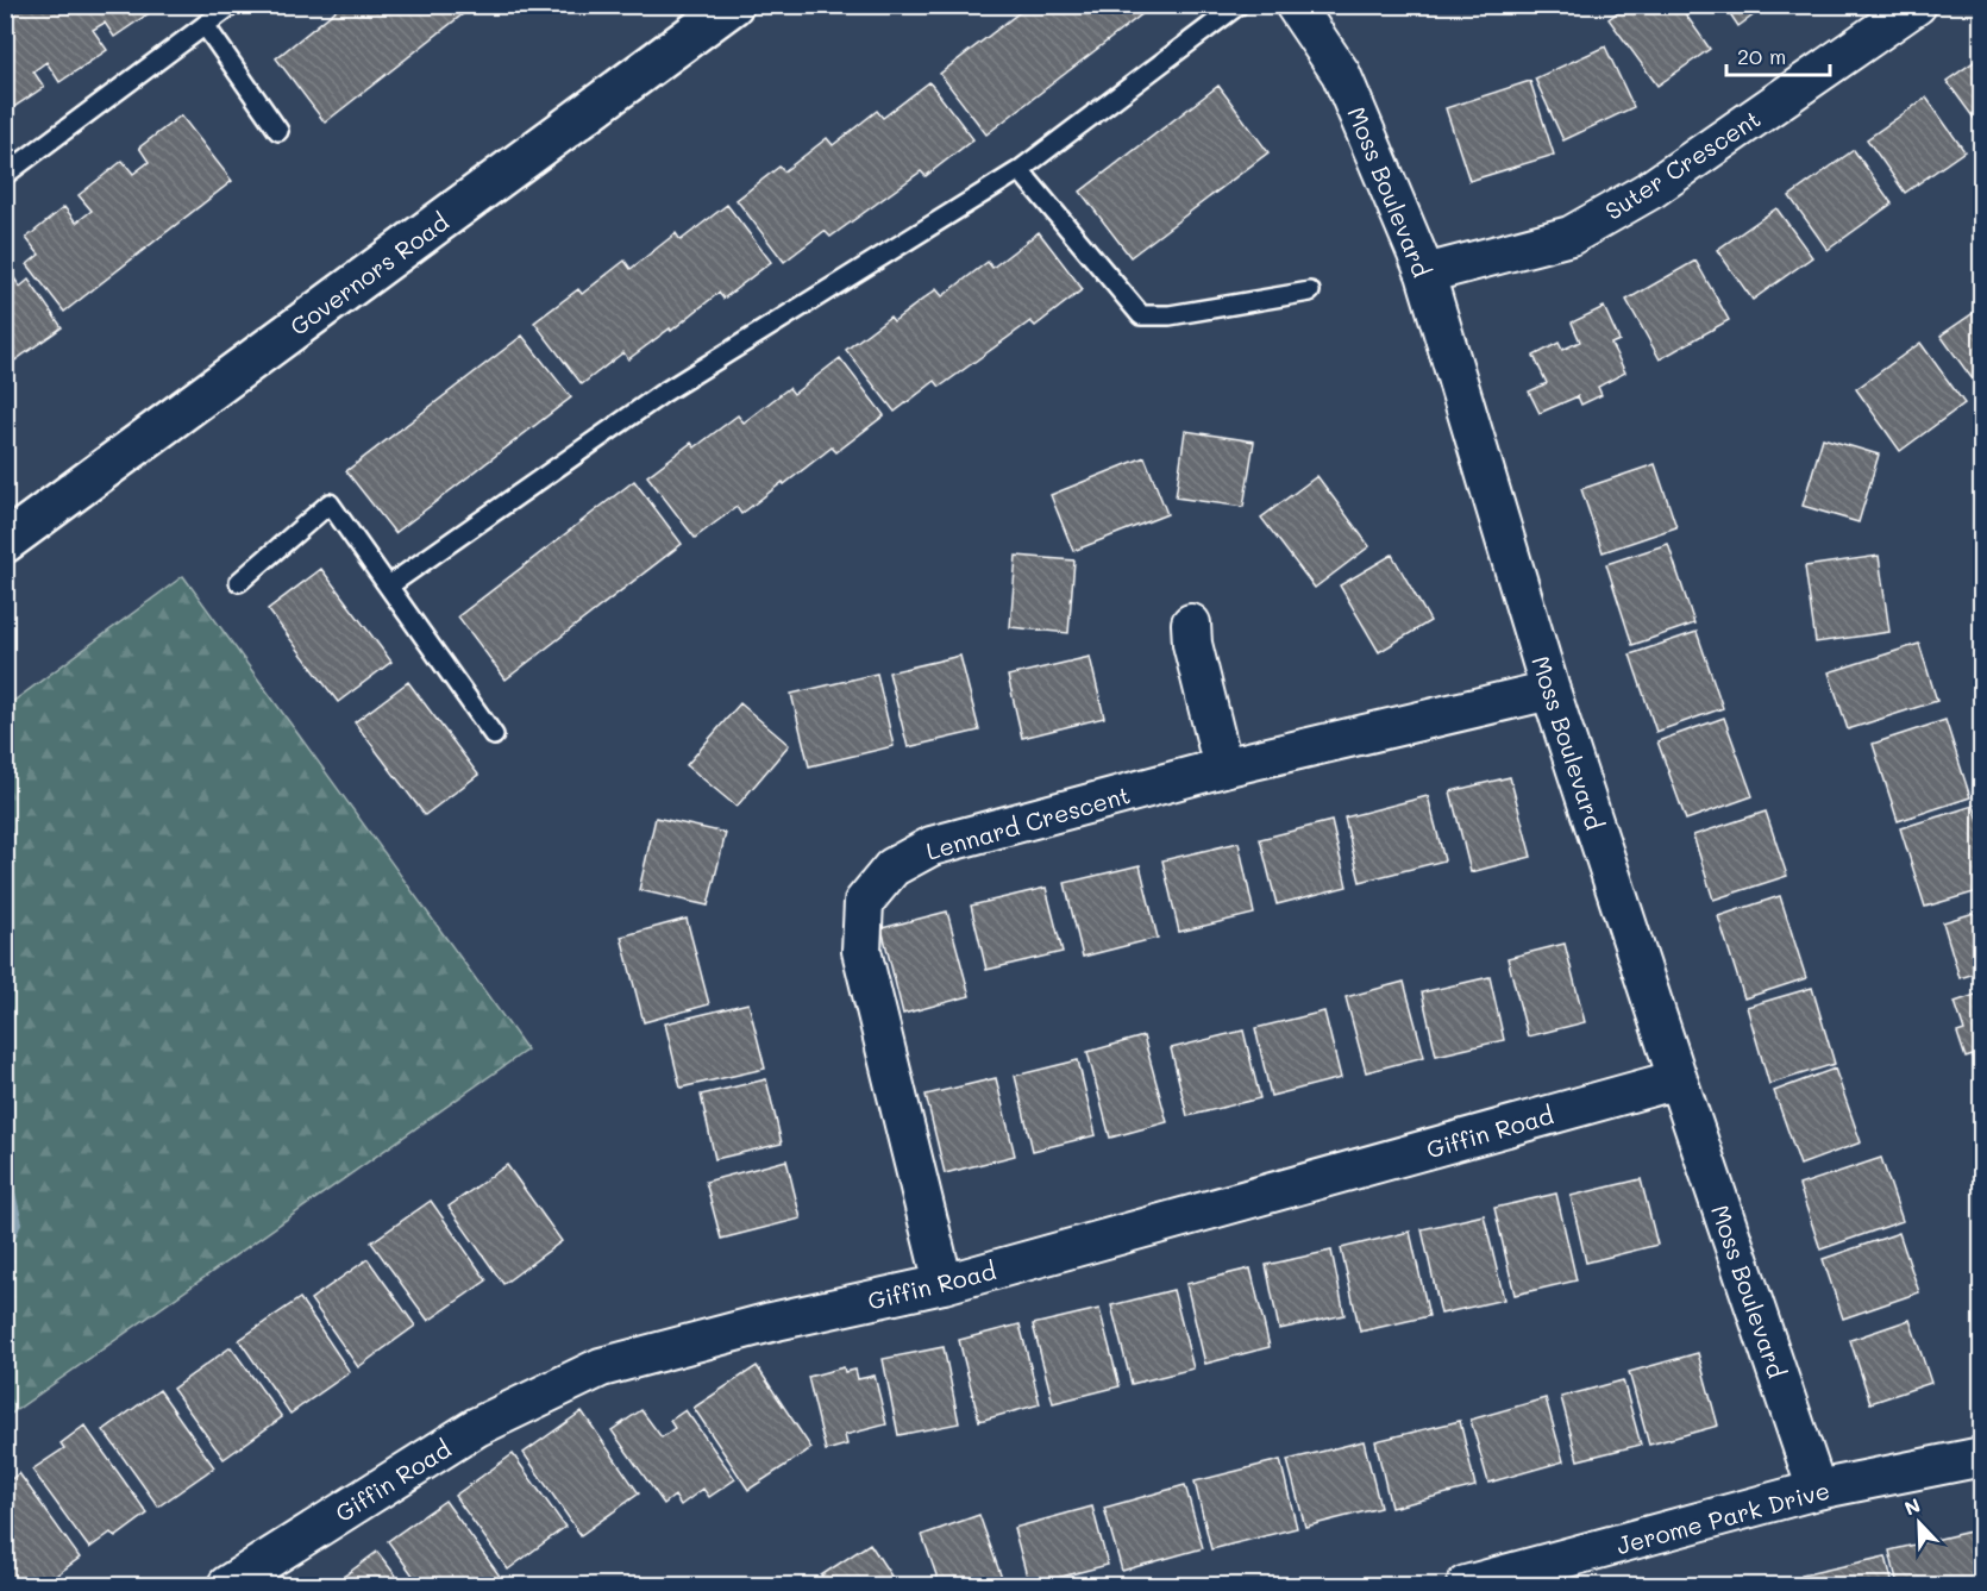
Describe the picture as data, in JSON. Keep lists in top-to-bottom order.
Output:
{
  "streets": {
    "main road": ["Governors Road"],
    "street": [
      "Suter Crescent",
      "Moss Boulevard",
      "Lennard Crescent",
      "Giffin Road",
      "Jerome Park Drive"
    ]
  },
  "crossings": [
    ["Suter Crescent", "Moss Boulevard"],
    ["Moss Boulevard", "Lennard Crescent"],
    ["Moss Boulevard", "Giffin Road"],
    ["Moss Boulevard", "Jerome Park Drive"],
    ["Lennard Crescent", "Giffin Road"]
  ],
  "scale_bar": "20 m",
  "north": "top left"
}
